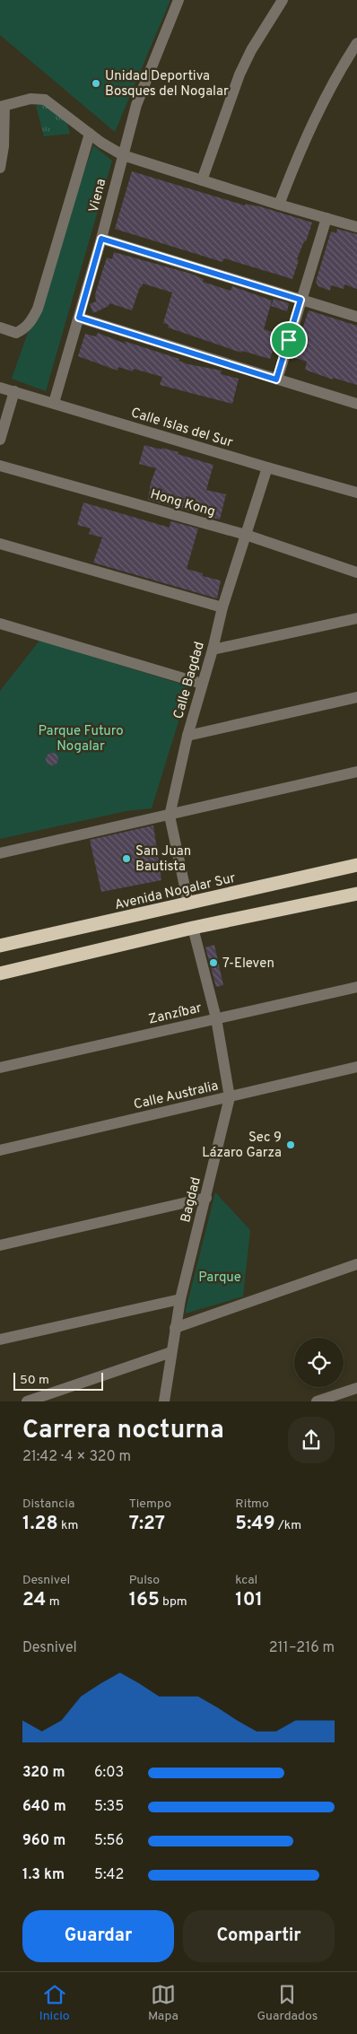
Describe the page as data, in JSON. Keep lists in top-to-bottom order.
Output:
{
  "streets": {
    "highway": ["Avenida Nogalar Sur"],
    "street": [
      "Viena",
      "Calle Islas del Sur",
      "Hong Kong",
      "Calle Bagdad",
      "Zanzíbar",
      "Calle Australia",
      "Bagdad"
    ]
  },
  "crossings": [
    ["Viena", "Calle Islas del Sur"],
    ["Calle Islas del Sur", "Calle Bagdad"],
    ["Hong Kong", "Calle Bagdad"],
    ["Calle Bagdad", "Avenida Nogalar Sur"],
    ["Zanzíbar", "Bagdad"],
    ["Calle Australia", "Bagdad"]
  ],
  "parks": ["Parque Futuro Nogalar", "Parque"],
  "places": [
    "Unidad Deportiva Bosques del Nogalar",
    "San Juan Bautista",
    "7-Eleven",
    "Sec 9 Lázaro Garza"
  ],
  "scale_bar": "50 m",
  "page": {
    "scale": "50 m",
    "heading": ["Carrera nocturna", "21:42 · 4 × 320 m"],
    "stats": [
      ["Distancia", "1.28 km"],
      ["Tiempo", "7:27"],
      ["Ritmo", "5:49 /km"],
      ["Desnivel", "24 m"],
      ["Pulso", "165 bpm"],
      ["kcal", "101"]
    ],
    "chart": ["Desnivel", "211–216 m"],
    "list": [
      {
        "name": "320 m",
        "note": "6:03"
      },
      {
        "name": "640 m",
        "note": "5:35"
      },
      {
        "name": "960 m",
        "note": "5:56"
      },
      {
        "name": "1.3 km",
        "note": "5:42"
      }
    ],
    "buttons": ["Guardar", "Compartir"],
    "tabs": ["Inicio", "Mapa", "Guardados"]
  }
}
